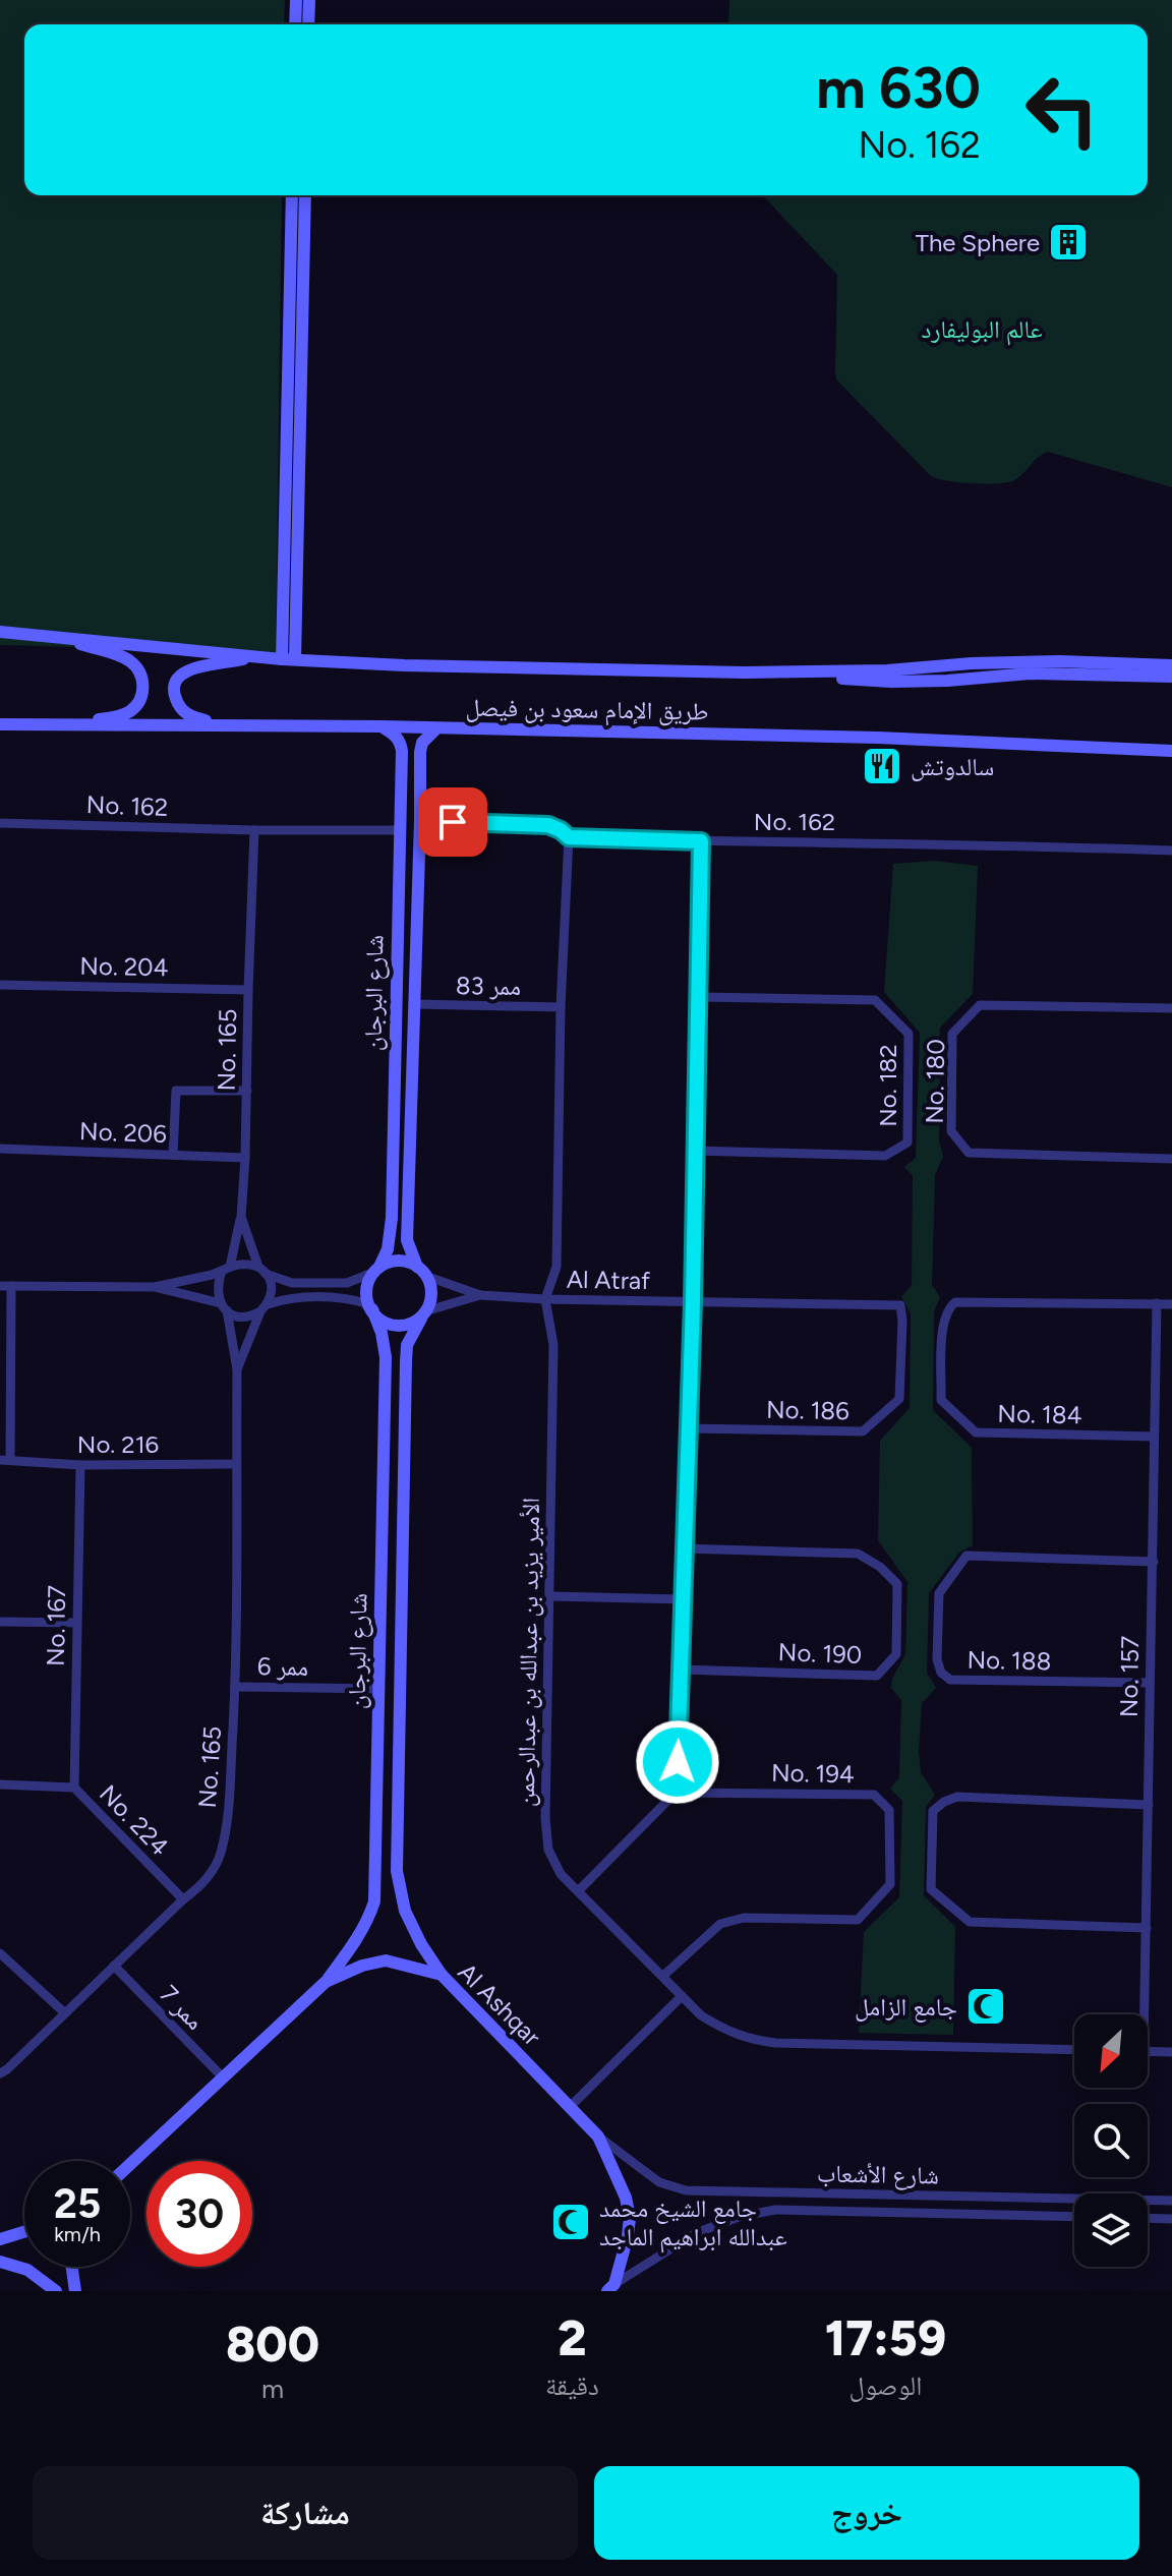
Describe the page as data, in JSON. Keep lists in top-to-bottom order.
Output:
{
  "streets": {
    "street": [
      "طريق الإمام سعود بن فيصل",
      "No. 162",
      "No. 204",
      "ممر 83",
      "شارع البرجان",
      "No. 165",
      "No. 180",
      "No. 182",
      "No. 206",
      "Al Atraf",
      "No. 186",
      "No. 184",
      "No. 216",
      "No. 167",
      "الأمير يزيد بن عبدالله بن عبدالرحمن",
      "No. 190",
      "No. 188",
      "ممر 6",
      "No. 157",
      "No. 194",
      "No. 224",
      "Al Ashqar",
      "ممر 7",
      "شارع الأشعاب"
    ]
  },
  "crossings": [
    ["طريق الإمام سعود بن فيصل", "شارع البرجان"],
    ["No. 162", "شارع البرجان"],
    ["No. 162", "No. 165"],
    ["No. 162", "الأمير يزيد بن عبدالله بن عبدالرحمن"],
    ["No. 204", "No. 165"],
    ["ممر 83", "شارع البرجان"],
    ["ممر 83", "الأمير يزيد بن عبدالله بن عبدالرحمن"],
    ["شارع البرجان", "ممر 6"],
    ["شارع البرجان", "Al Ashqar"],
    ["No. 165", "No. 206"],
    ["No. 165", "No. 216"],
    ["No. 165", "ممر 6"],
    ["No. 165", "No. 224"],
    ["No. 165", "ممر 7"],
    ["Al Atraf", "No. 186"],
    ["Al Atraf", "الأمير يزيد بن عبدالله بن عبدالرحمن"],
    ["No. 184", "No. 157"],
    ["No. 216", "No. 167"],
    ["No. 167", "No. 224"],
    ["الأمير يزيد بن عبدالله بن عبدالرحمن", "No. 194"],
    ["No. 188", "No. 157"],
    ["Al Ashqar", "ممر 7"],
    ["Al Ashqar", "شارع الأشعاب"]
  ],
  "parks": ["عالم البوليفارد"],
  "places": {
    "building": ["The Sphere"],
    "restaurant": ["سالدوتش"],
    "mosque": ["جامع الزامل", "جامع الشيخ محمد عبدالله ابراهيم الماجد"]
  },
  "north": "bottom left",
  "page": {
    "turn": ["630 m", "No. 162"],
    "speed": "25 km/h",
    "limit": "30",
    "eta": [
      "17:59",
      "الوصول",
      "2",
      "دقيقة",
      "800",
      "m"
    ],
    "buttons": ["خروج", "مشاركة"]
  }
}
